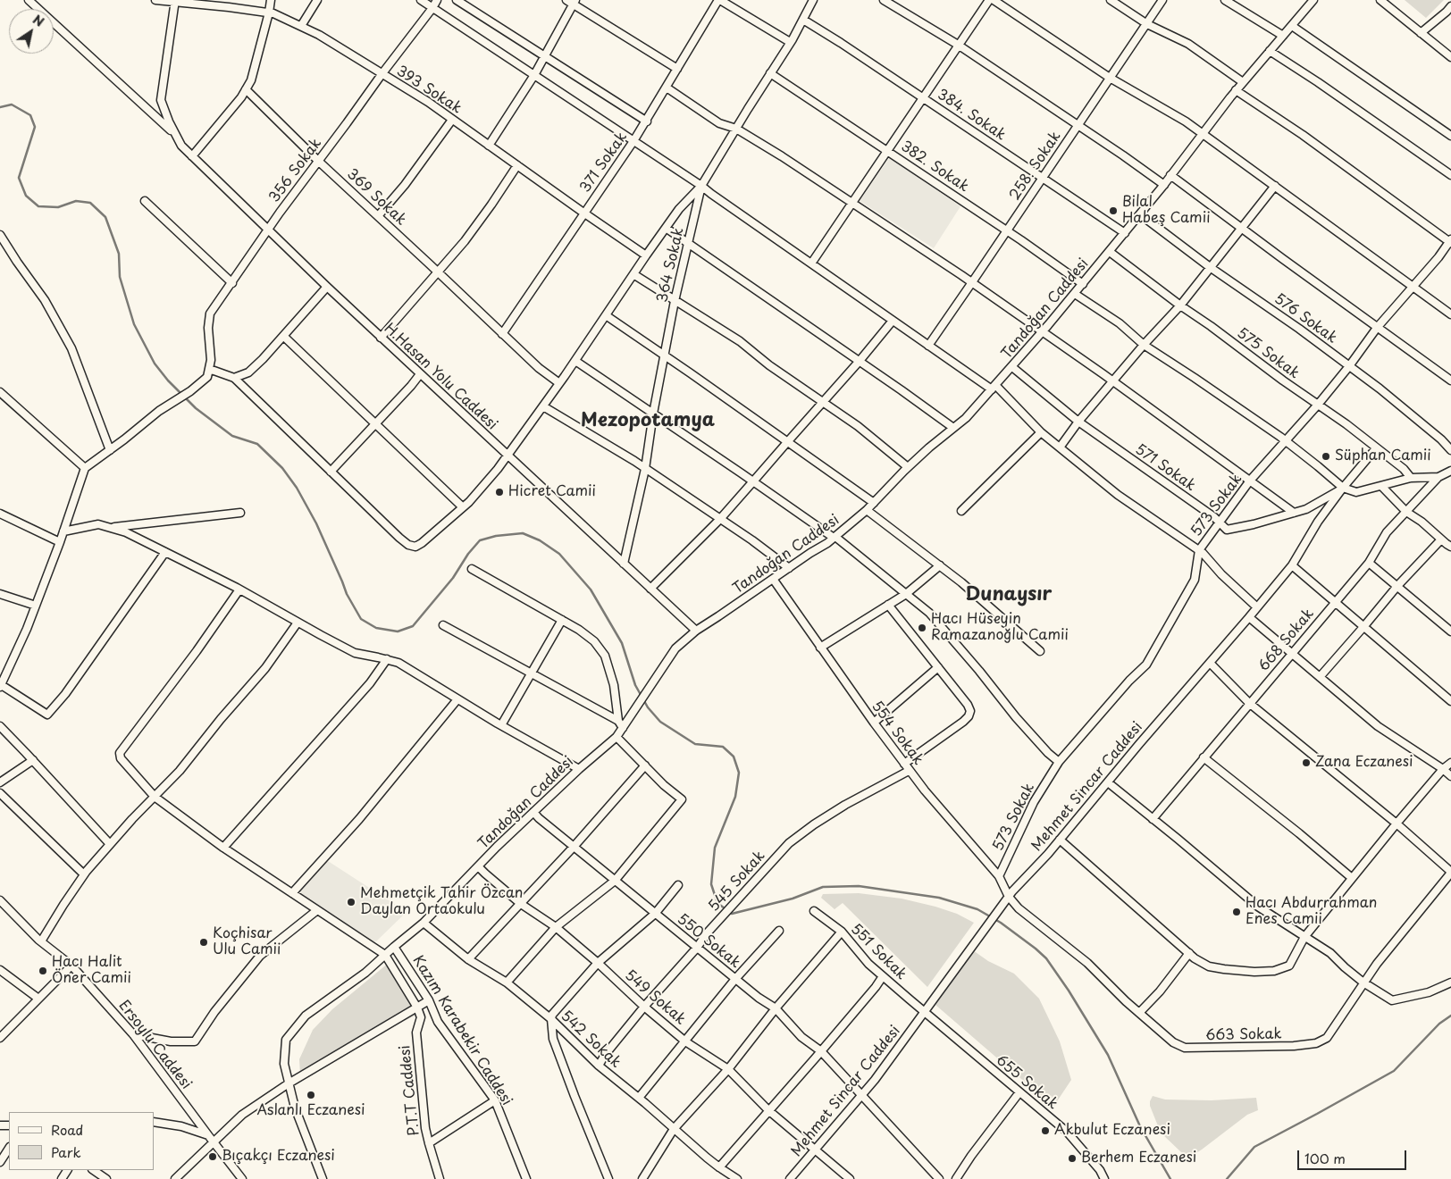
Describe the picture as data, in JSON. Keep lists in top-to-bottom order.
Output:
{
  "streets": {
    "street": [
      "393 Sokak",
      "384. Sokak",
      "371 Sokak",
      "258. Sokak",
      "382. Sokak",
      "356 Sokak",
      "369 Sokak",
      "364 Sokak",
      "Tandoğan Caddesi",
      "576 Sokak",
      "575 Sokak",
      "H.Hasan Yolu Caddesi",
      "571 Sokak",
      "573 Sokak",
      "668 Sokak",
      "554 Sokak",
      "Mehmet Sincar Caddesi",
      "545 Sokak",
      "550 Sokak",
      "551 Sokak",
      "549 Sokak",
      "Kazım Karabekir Caddesi",
      "663 Sokak",
      "542 Sokak",
      "Ersoylu Caddesi",
      "655 Sokak",
      "P.T.T Caddesi"
    ]
  },
  "crossings": [
    ["393 Sokak", "371 Sokak"],
    ["393 Sokak", "356 Sokak"],
    ["384. Sokak", "258. Sokak"],
    ["384. Sokak", "364 Sokak"],
    ["384. Sokak", "Tandoğan Caddesi"],
    ["371 Sokak", "369 Sokak"],
    ["258. Sokak", "382. Sokak"],
    ["382. Sokak", "364 Sokak"],
    ["382. Sokak", "Tandoğan Caddesi"],
    ["356 Sokak", "369 Sokak"],
    ["356 Sokak", "H.Hasan Yolu Caddesi"],
    ["364 Sokak", "H.Hasan Yolu Caddesi"],
    ["Tandoğan Caddesi", "576 Sokak"],
    ["Tandoğan Caddesi", "575 Sokak"],
    ["Tandoğan Caddesi", "H.Hasan Yolu Caddesi"],
    ["Tandoğan Caddesi", "571 Sokak"],
    ["Tandoğan Caddesi", "554 Sokak"],
    ["Tandoğan Caddesi", "550 Sokak"],
    ["Tandoğan Caddesi", "549 Sokak"],
    ["Tandoğan Caddesi", "Kazım Karabekir Caddesi"],
    ["Tandoğan Caddesi", "542 Sokak"],
    ["576 Sokak", "573 Sokak"],
    ["575 Sokak", "573 Sokak"],
    ["571 Sokak", "573 Sokak"],
    ["571 Sokak", "Mehmet Sincar Caddesi"],
    ["573 Sokak", "554 Sokak"],
    ["554 Sokak", "Mehmet Sincar Caddesi"],
    ["554 Sokak", "545 Sokak"],
    ["554 Sokak", "663 Sokak"],
    ["Mehmet Sincar Caddesi", "550 Sokak"],
    ["Mehmet Sincar Caddesi", "551 Sokak"],
    ["Mehmet Sincar Caddesi", "549 Sokak"],
    ["Mehmet Sincar Caddesi", "663 Sokak"],
    ["Mehmet Sincar Caddesi", "655 Sokak"],
    ["545 Sokak", "550 Sokak"],
    ["545 Sokak", "549 Sokak"],
    ["545 Sokak", "542 Sokak"],
    ["551 Sokak", "655 Sokak"]
  ],
  "districts": ["Mezopotamya", "Dunaysır"],
  "places": [
    "Bilal Habeş Camii",
    "Süphan Camii",
    "Hicret Camii",
    "Hacı Hüseyin Ramazanoğlu Camii",
    "Zana Eczanesi",
    "Mehmetçik Tahir Özcan Daylan Ortaokulu",
    "Hacı Abdurrahman Enes Camii",
    "Koçhisar Ulu Camii",
    "Hacı Halit Öner Camii",
    "Aslanlı Eczanesi",
    "Akbulut Eczanesi",
    "Bıçakçı Eczanesi",
    "Berhem Eczanesi"
  ],
  "legend": ["Road", "Park"],
  "scale_bar": "100 m",
  "north": "top right"
}
